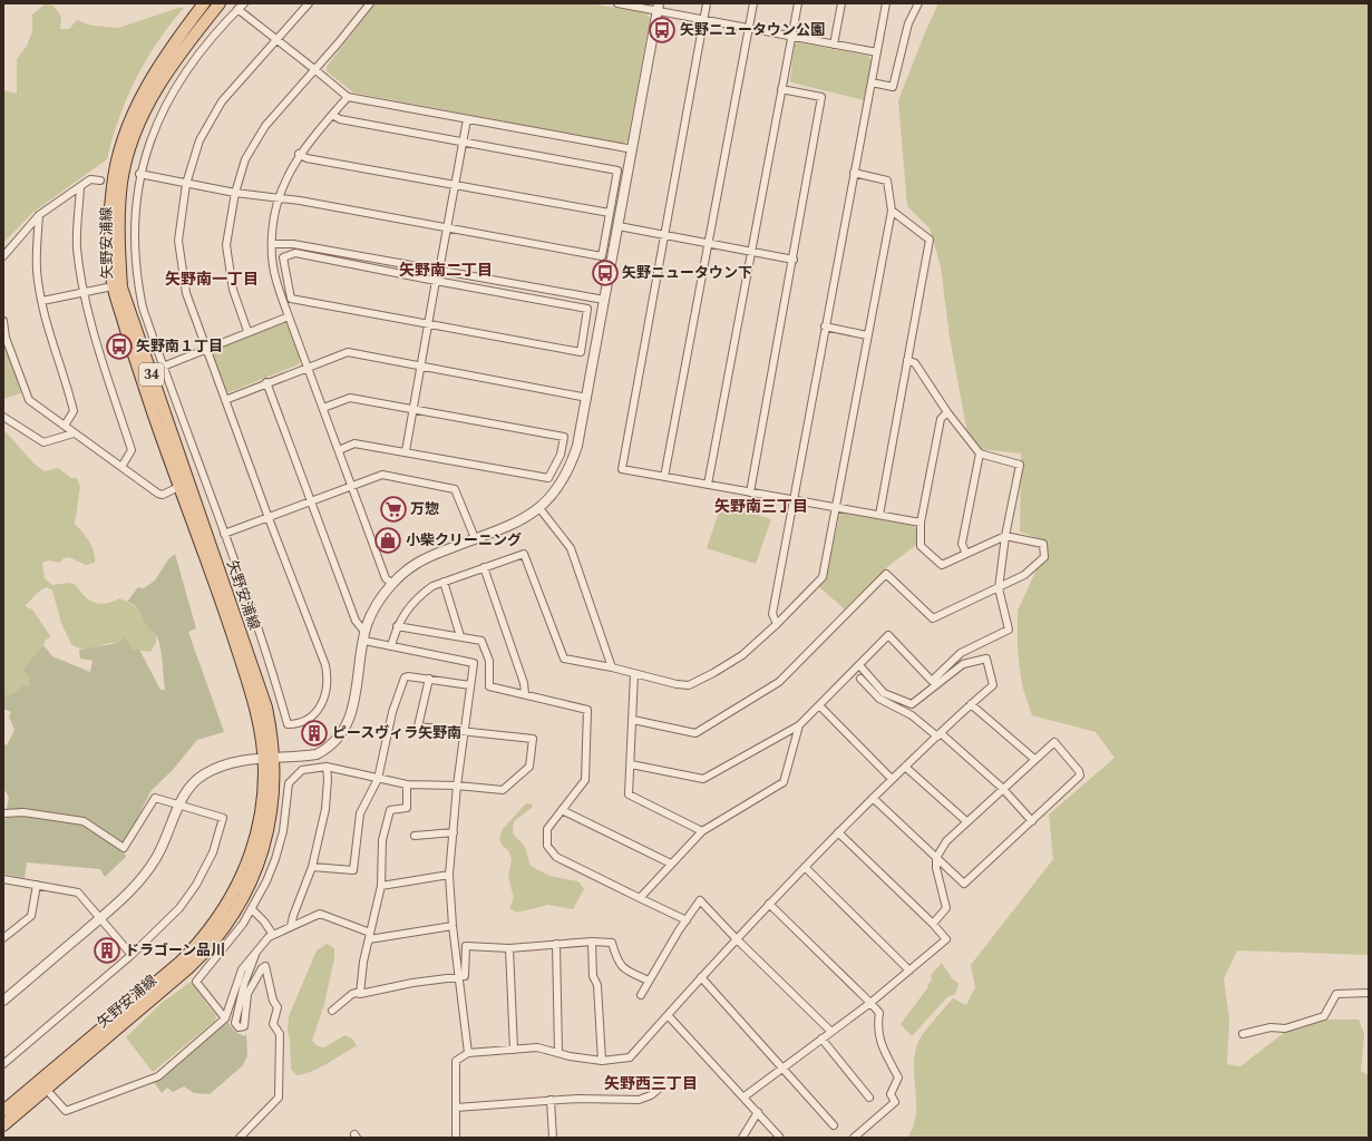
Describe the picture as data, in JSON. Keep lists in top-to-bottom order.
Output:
{
  "streets": {
    "main road": ["矢野安浦線", "34"]
  },
  "districts": [
    "矢野南二丁目",
    "矢野南一丁目",
    "矢野南三丁目",
    "矢野西三丁目"
  ],
  "places": {
    "bus stop": ["矢野ニュータウン公園", "矢野ニュータウン下", "矢野南１丁目"],
    "supermarket": ["万惣"],
    "shop": ["小柴クリーニング"],
    "building": ["ピースヴィラ矢野南", "ドラゴーン品川"]
  }
}
